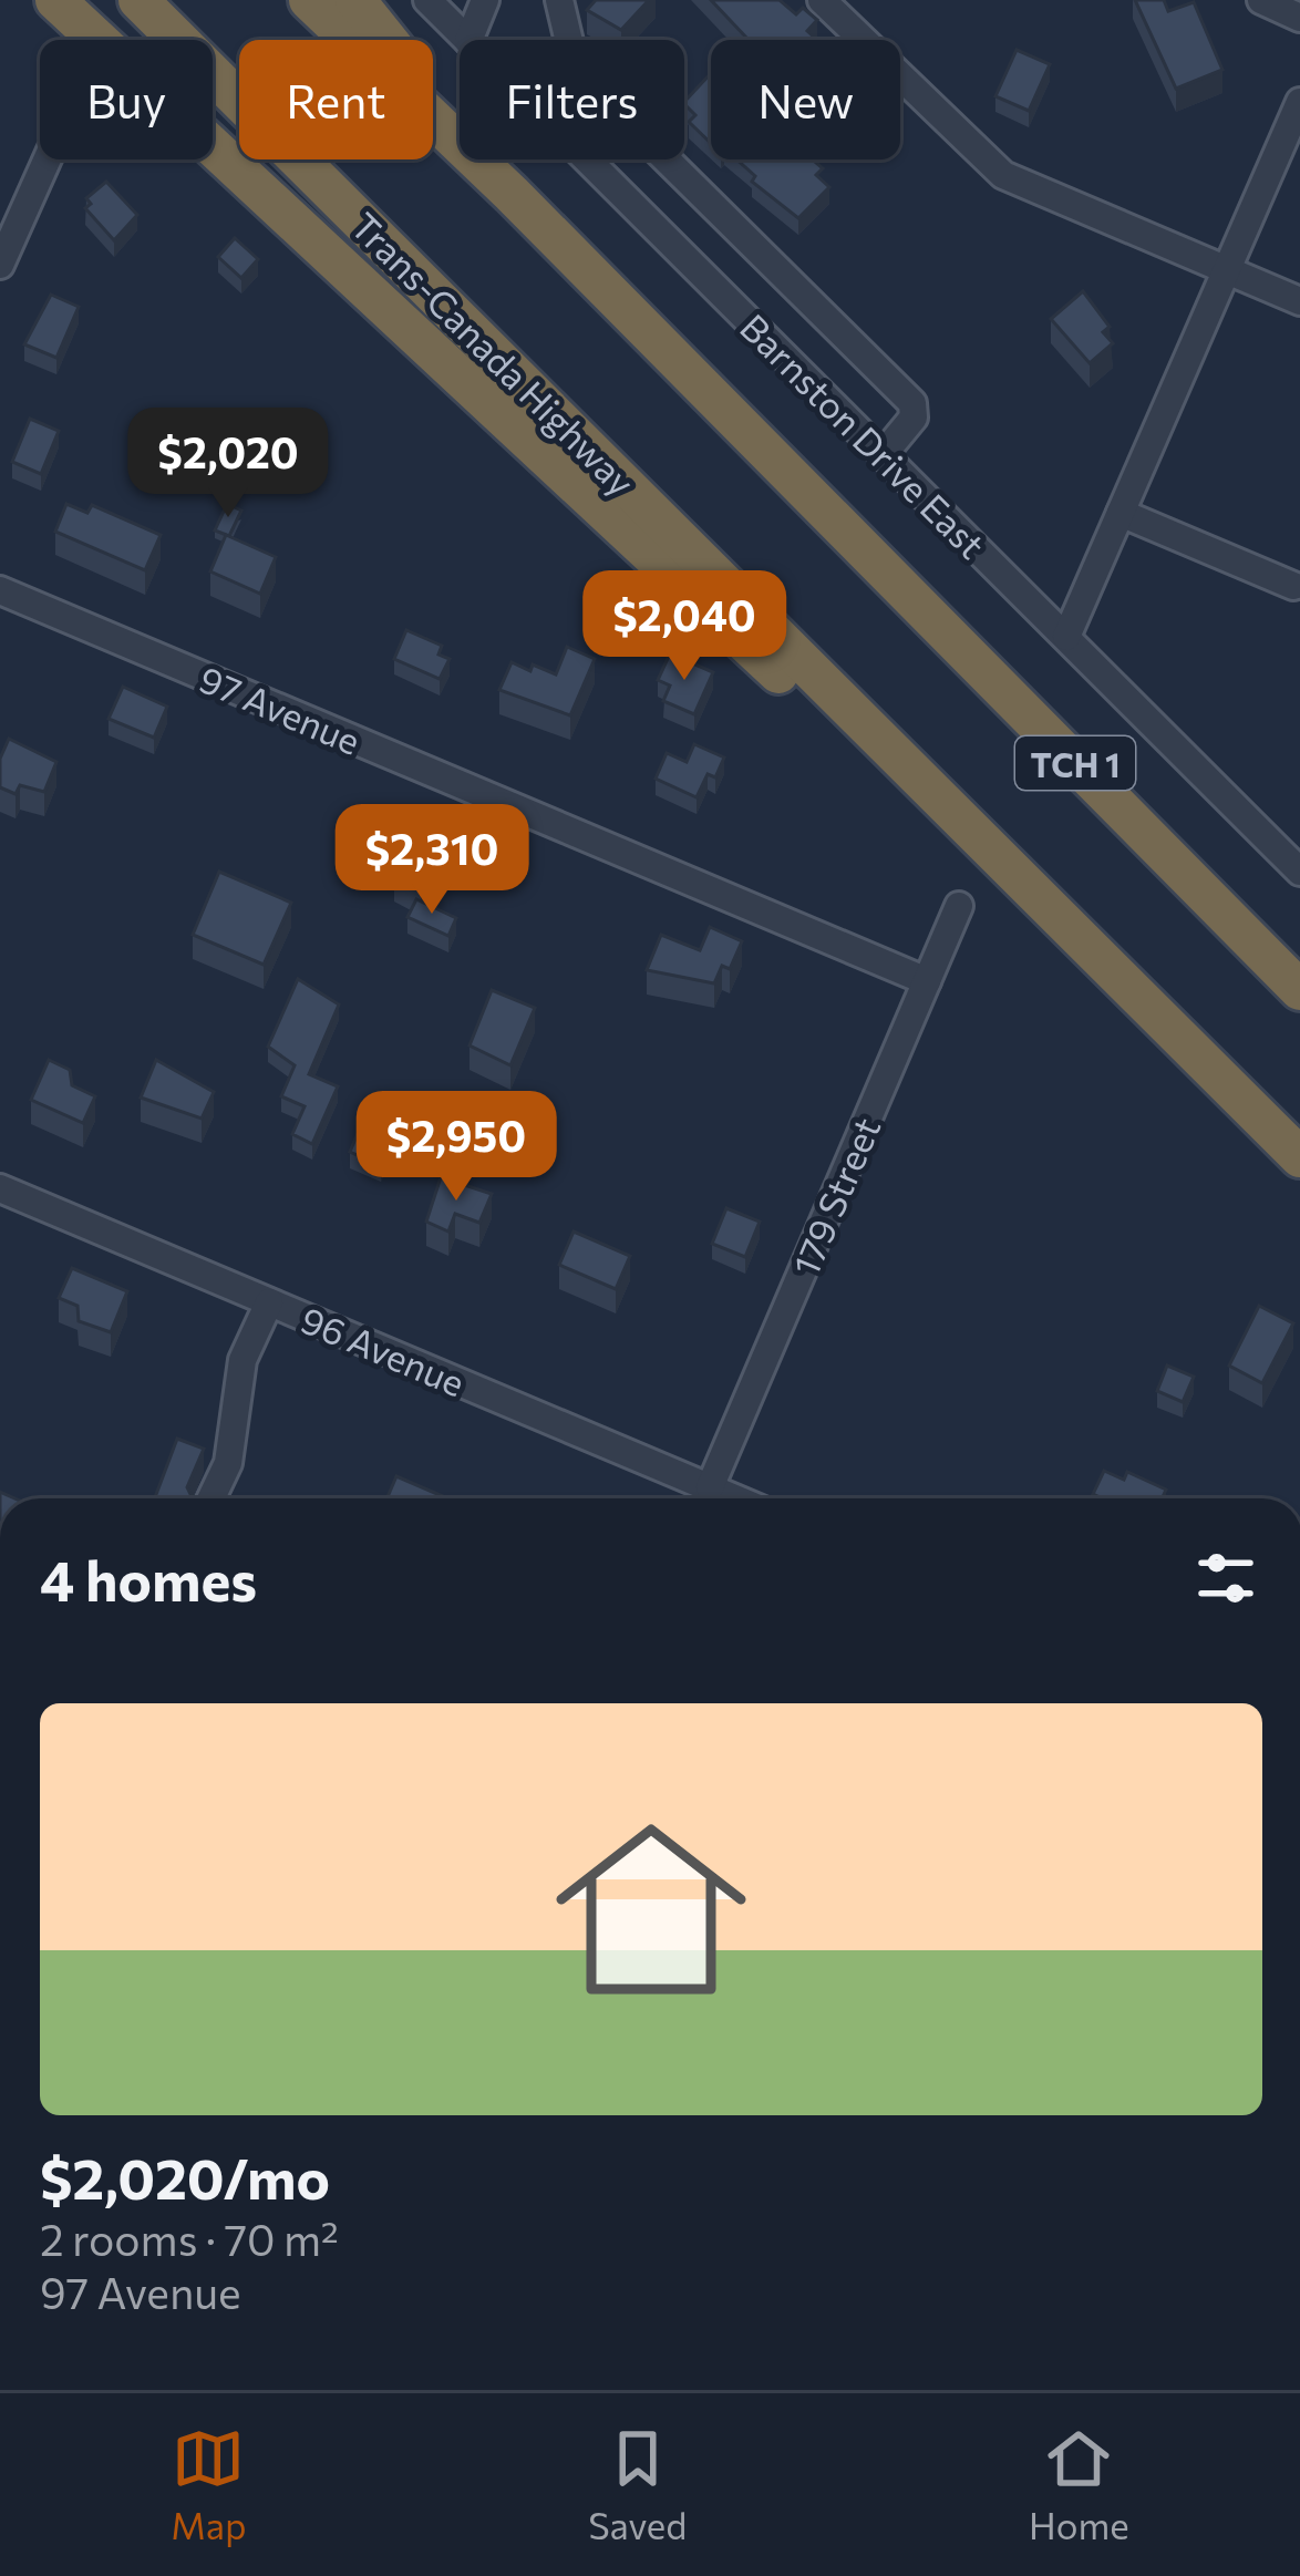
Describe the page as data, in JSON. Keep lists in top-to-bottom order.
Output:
{
  "streets": {
    "highway": ["Trans-Canada Highway", "TCH 1"],
    "street": [
      "Barnston Drive East",
      "97 Avenue",
      "179 Street",
      "96 Avenue"
    ]
  },
  "crossings": [
    ["97 Avenue", "179 Street"],
    ["179 Street", "96 Avenue"]
  ],
  "page": {
    "chip": [
      "Buy",
      "Rent",
      "Filters",
      "New"
    ],
    "price": [
      "$2,020",
      "$2,040",
      "$2,310",
      "$2,950"
    ],
    "heading": "4 homes",
    "list": [
      {
        "name": "$2,020/mo",
        "note": "2 rooms · 70 m² · 97 Avenue"
      }
    ],
    "tabs": ["Map", "Saved", "Home"]
  }
}
